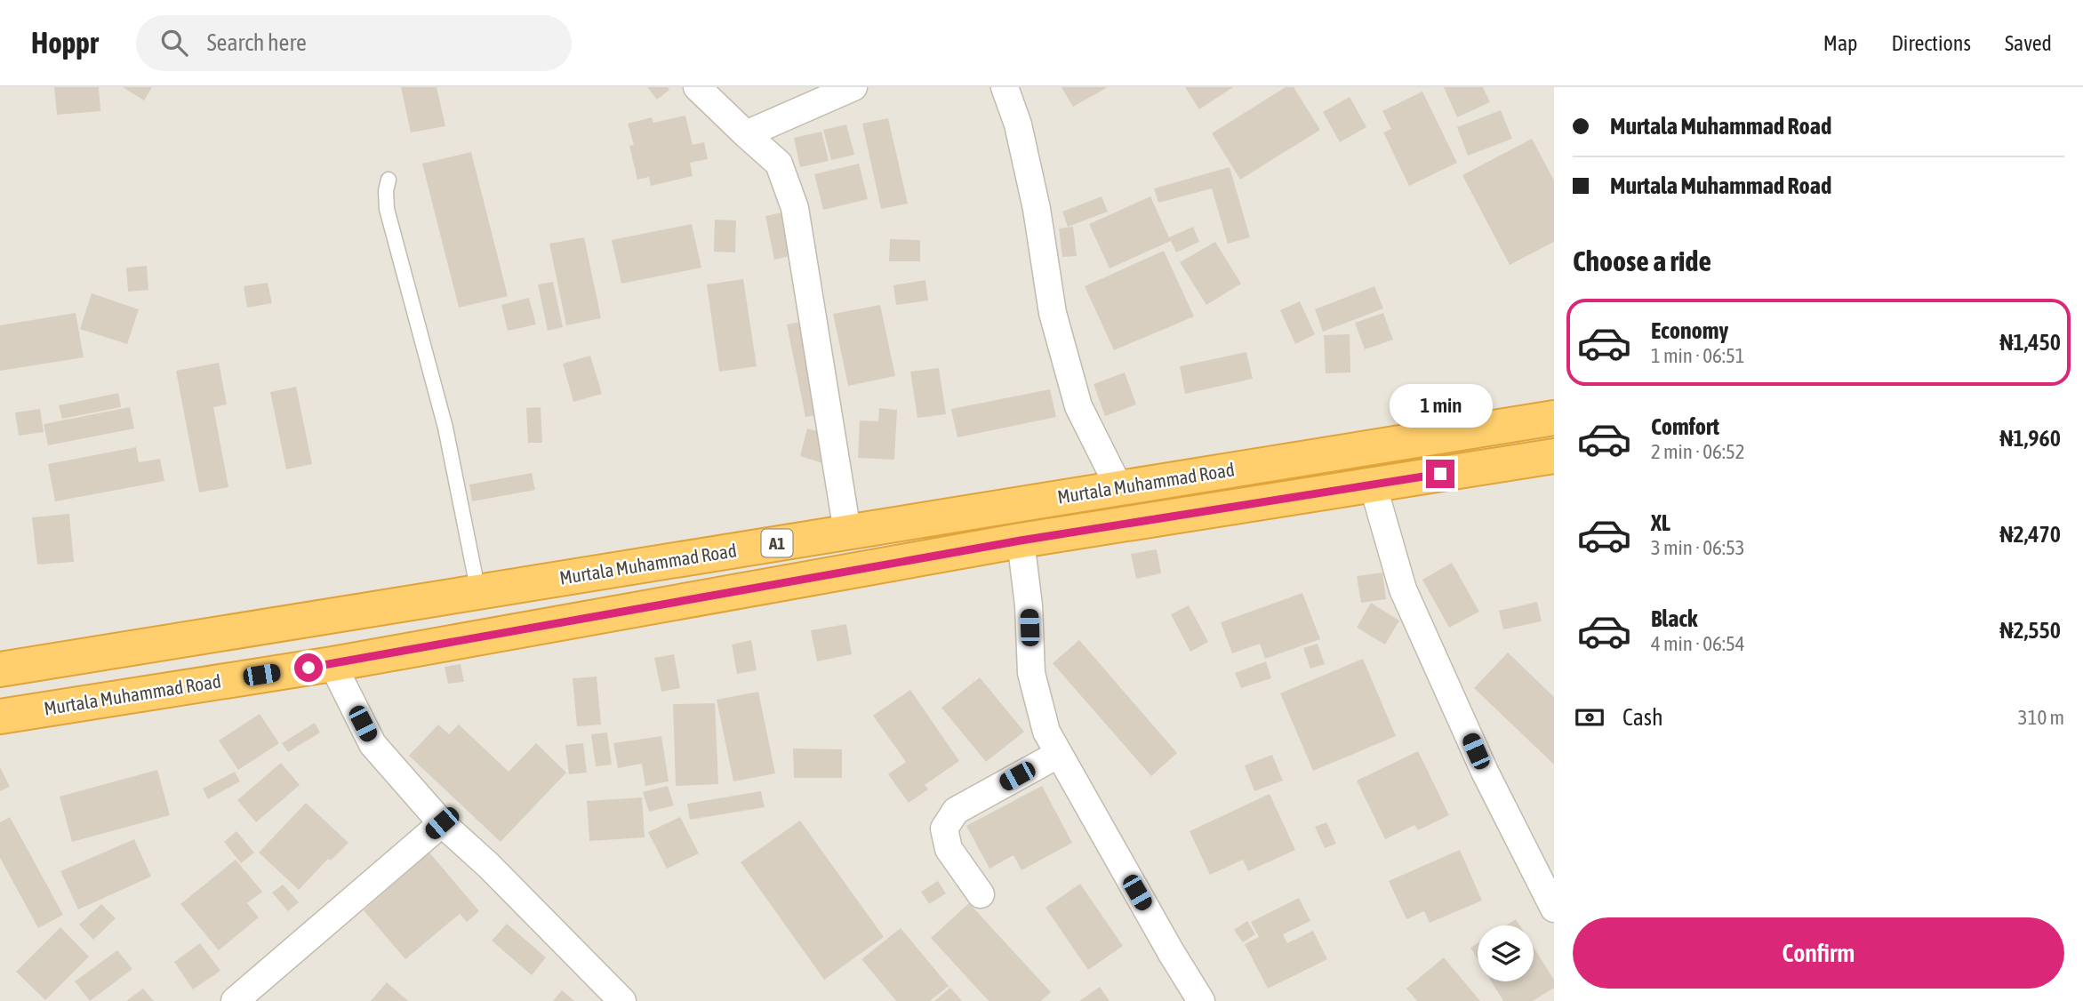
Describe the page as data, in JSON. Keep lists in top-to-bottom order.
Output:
{
  "streets": {
    "highway": ["Murtala Muhammad Road", "A1"]
  },
  "page": {
    "header": "Hoppr",
    "search": "Search here",
    "nav": ["Map", "Directions", "Saved"],
    "banner": ["Murtala Muhammad Road", "Murtala Muhammad Road"],
    "heading": "Choose a ride",
    "list": [
      {
        "name": "Economy",
        "note": "1 min · 06:51",
        "value": "₦1,450"
      },
      {
        "name": "Comfort",
        "note": "2 min · 06:52",
        "value": "₦1,960"
      },
      {
        "name": "XL",
        "note": "3 min · 06:53",
        "value": "₦2,470"
      },
      {
        "name": "Black",
        "note": "4 min · 06:54",
        "value": "₦2,550"
      }
    ],
    "bubble": "1 min",
    "pay": ["Cash", "310 m"],
    "buttons": "Confirm"
  }
}
